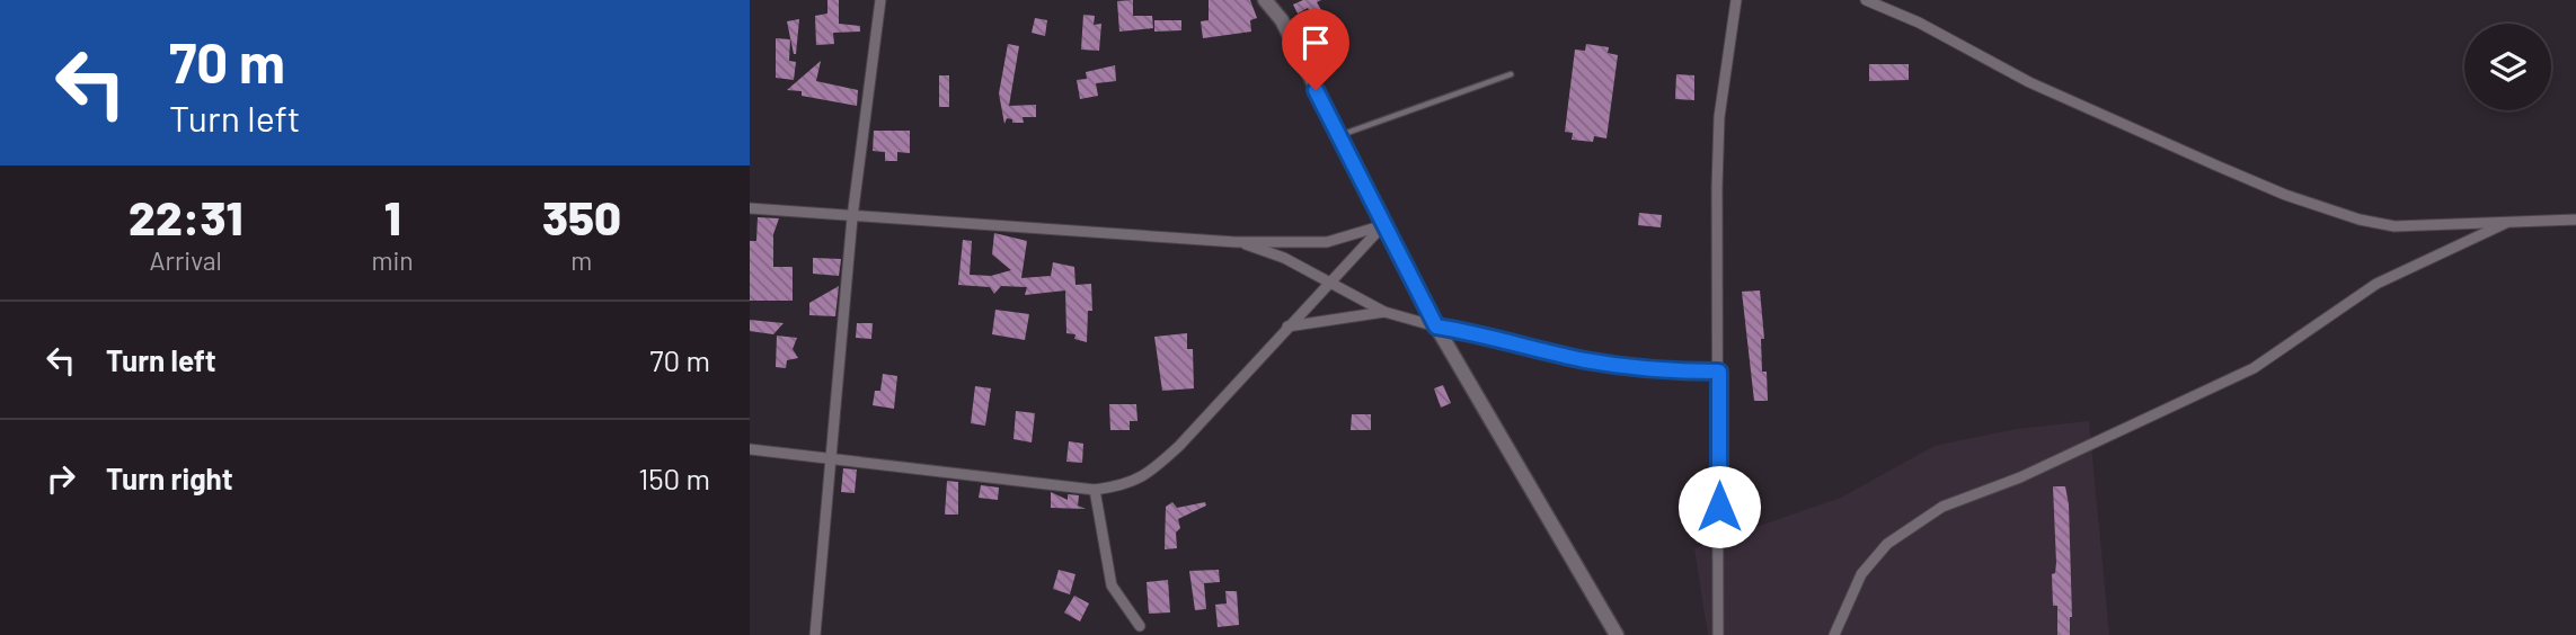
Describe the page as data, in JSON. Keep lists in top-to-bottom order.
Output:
{
  "page": {
    "turn": ["70 m", "Turn left"],
    "eta": [
      "22:31",
      "Arrival",
      "1",
      "min",
      "350",
      "m"
    ],
    "list": [
      {
        "name": "Turn left",
        "value": "70 m"
      },
      {
        "name": "Turn right",
        "value": "150 m"
      }
    ]
  }
}
